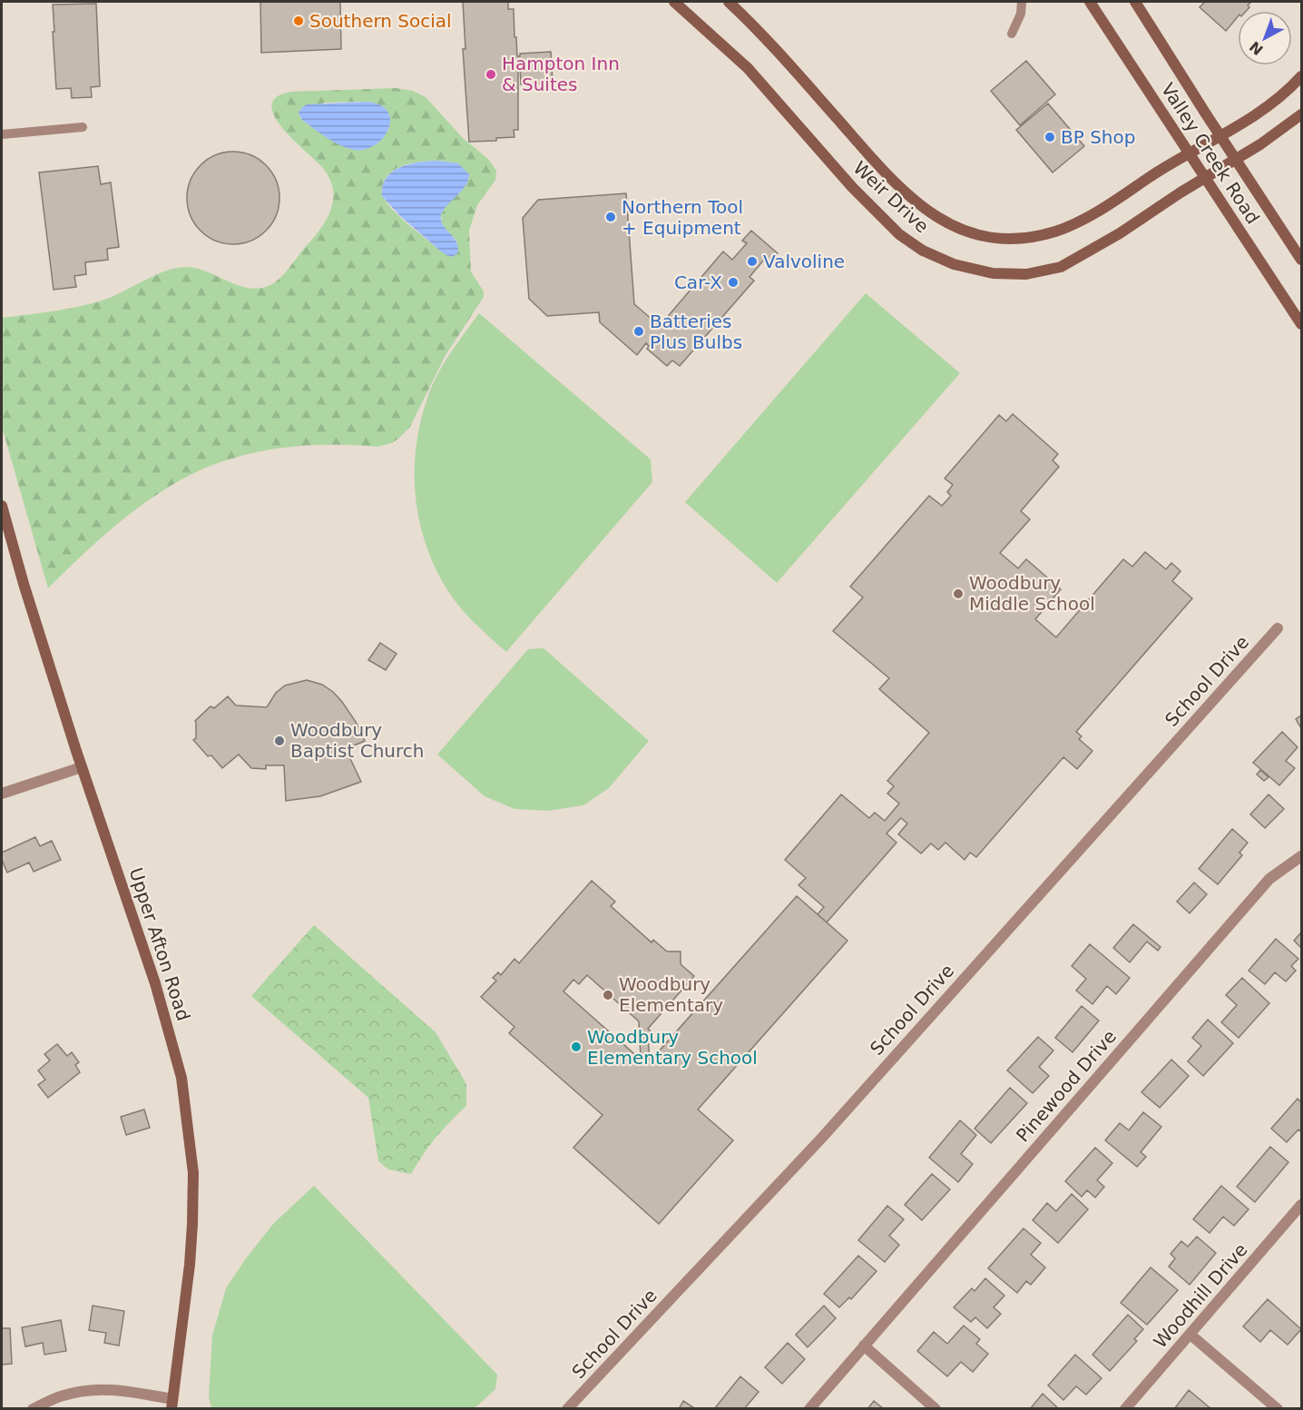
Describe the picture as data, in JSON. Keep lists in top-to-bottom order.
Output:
{
  "streets": {
    "street": [
      "Valley Creek Road",
      "Weir Drive",
      "School Drive",
      "Upper Afton Road",
      "Pinewood Drive",
      "Woodhill Drive"
    ]
  },
  "crossings": [
    ["Valley Creek Road", "Weir Drive"]
  ],
  "places": [
    "Southern Social",
    "Hampton Inn & Suites",
    "BP Shop",
    "Northern Tool + Equipment",
    "Valvoline",
    "Car-X",
    "Batteries Plus Bulbs",
    "Woodbury Middle School",
    "Woodbury Baptist Church",
    "Woodbury Elementary",
    "Woodbury Elementary School"
  ],
  "north": "bottom left"
}
